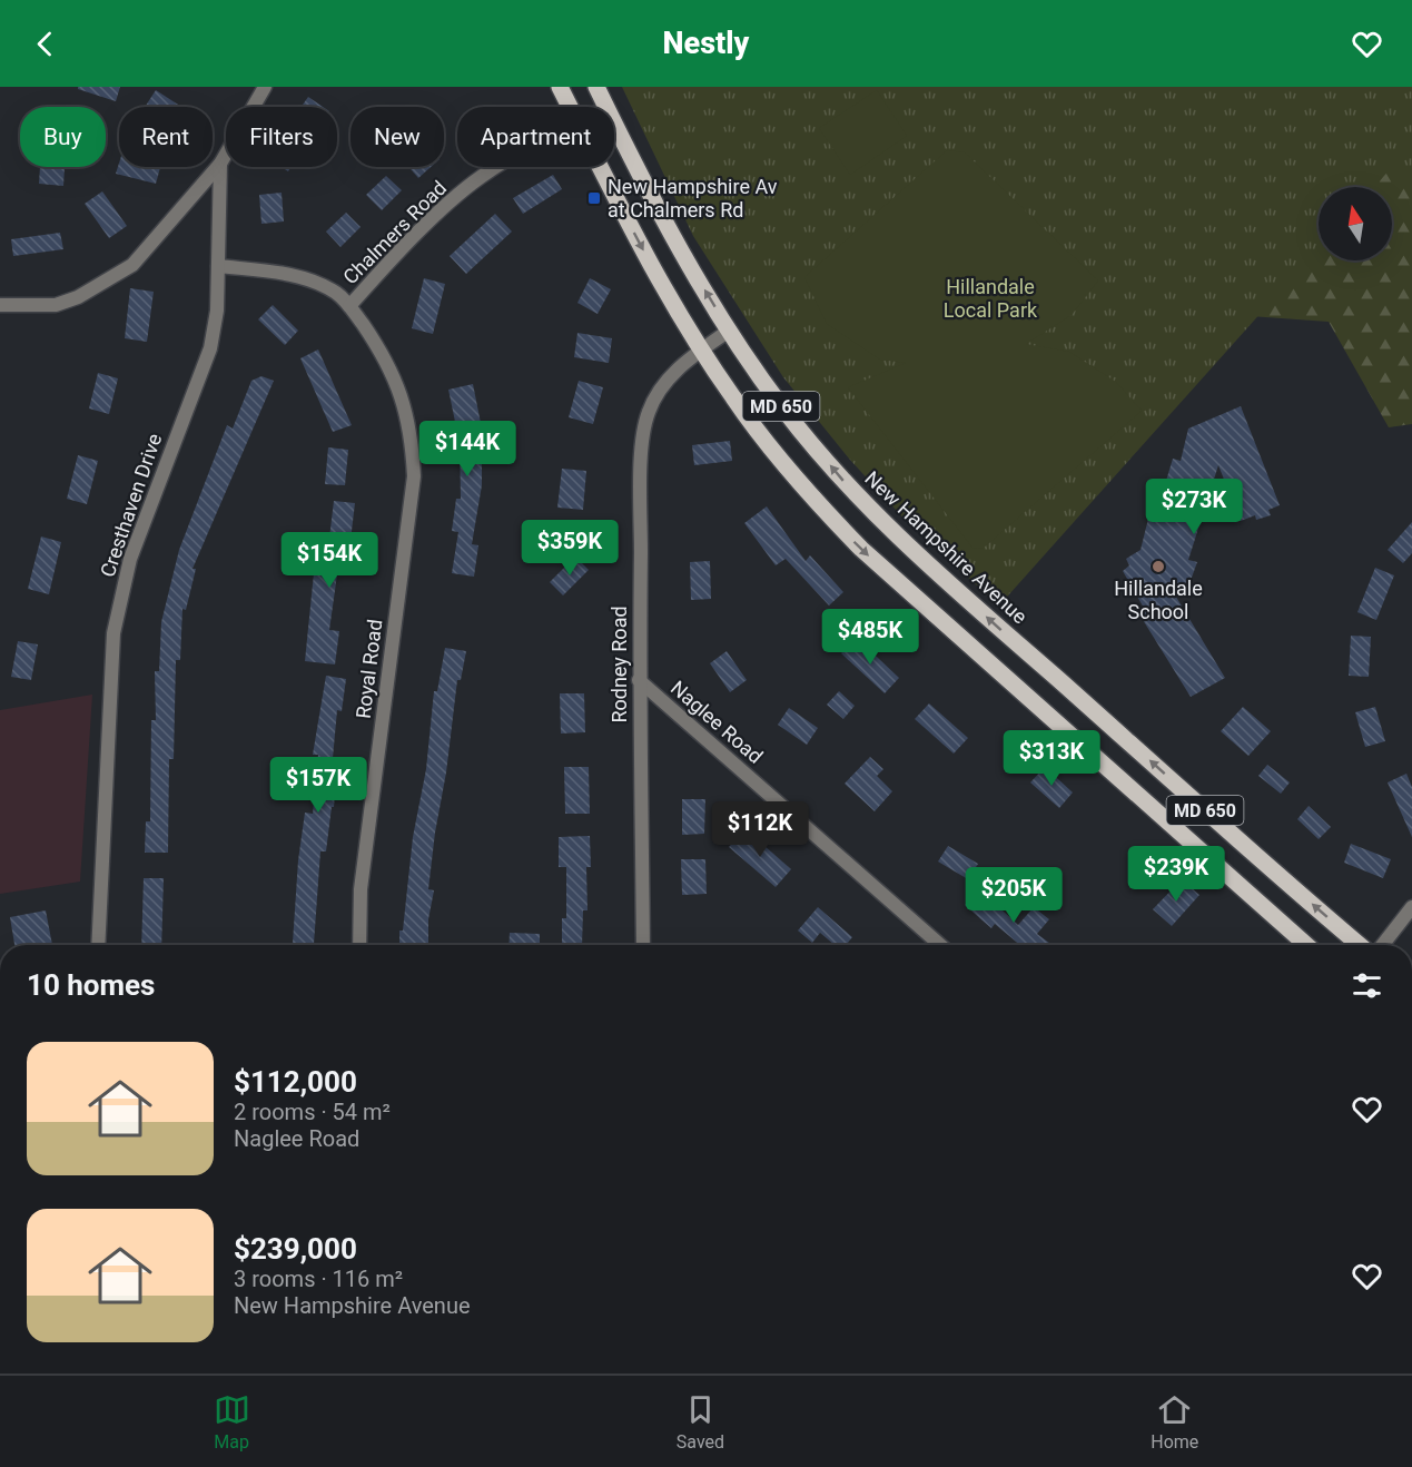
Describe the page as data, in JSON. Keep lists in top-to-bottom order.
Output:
{
  "streets": {
    "main road": ["MD 650", "New Hampshire Avenue"],
    "street": [
      "Chalmers Road",
      "Cresthaven Drive",
      "Rodney Road",
      "Royal Road",
      "Naglee Road"
    ]
  },
  "crossings": [
    ["Chalmers Road", "Royal Road"],
    ["MD 650", "Rodney Road"],
    ["Cresthaven Drive", "Royal Road"],
    ["New Hampshire Avenue", "Rodney Road"],
    ["Rodney Road", "Naglee Road"]
  ],
  "parks": ["Hillandale Local Park"],
  "places": {
    "transit": ["New Hampshire Av at Chalmers Rd"],
    "other": ["Hillandale School"]
  },
  "north": "top",
  "page": {
    "header": "Nestly",
    "chip": [
      "Buy",
      "Rent",
      "Filters",
      "New",
      "Apartment"
    ],
    "price": [
      "$144K",
      "$273K",
      "$359K",
      "$154K",
      "$485K",
      "$313K",
      "$157K",
      "$112K",
      "$239K",
      "$205K"
    ],
    "heading": "10 homes",
    "list": [
      {
        "name": "$112,000",
        "note": "2 rooms · 54 m² · Naglee Road"
      },
      {
        "name": "$239,000",
        "note": "3 rooms · 116 m² · New Hampshire Avenue"
      }
    ],
    "tabs": ["Map", "Saved", "Home"]
  }
}
